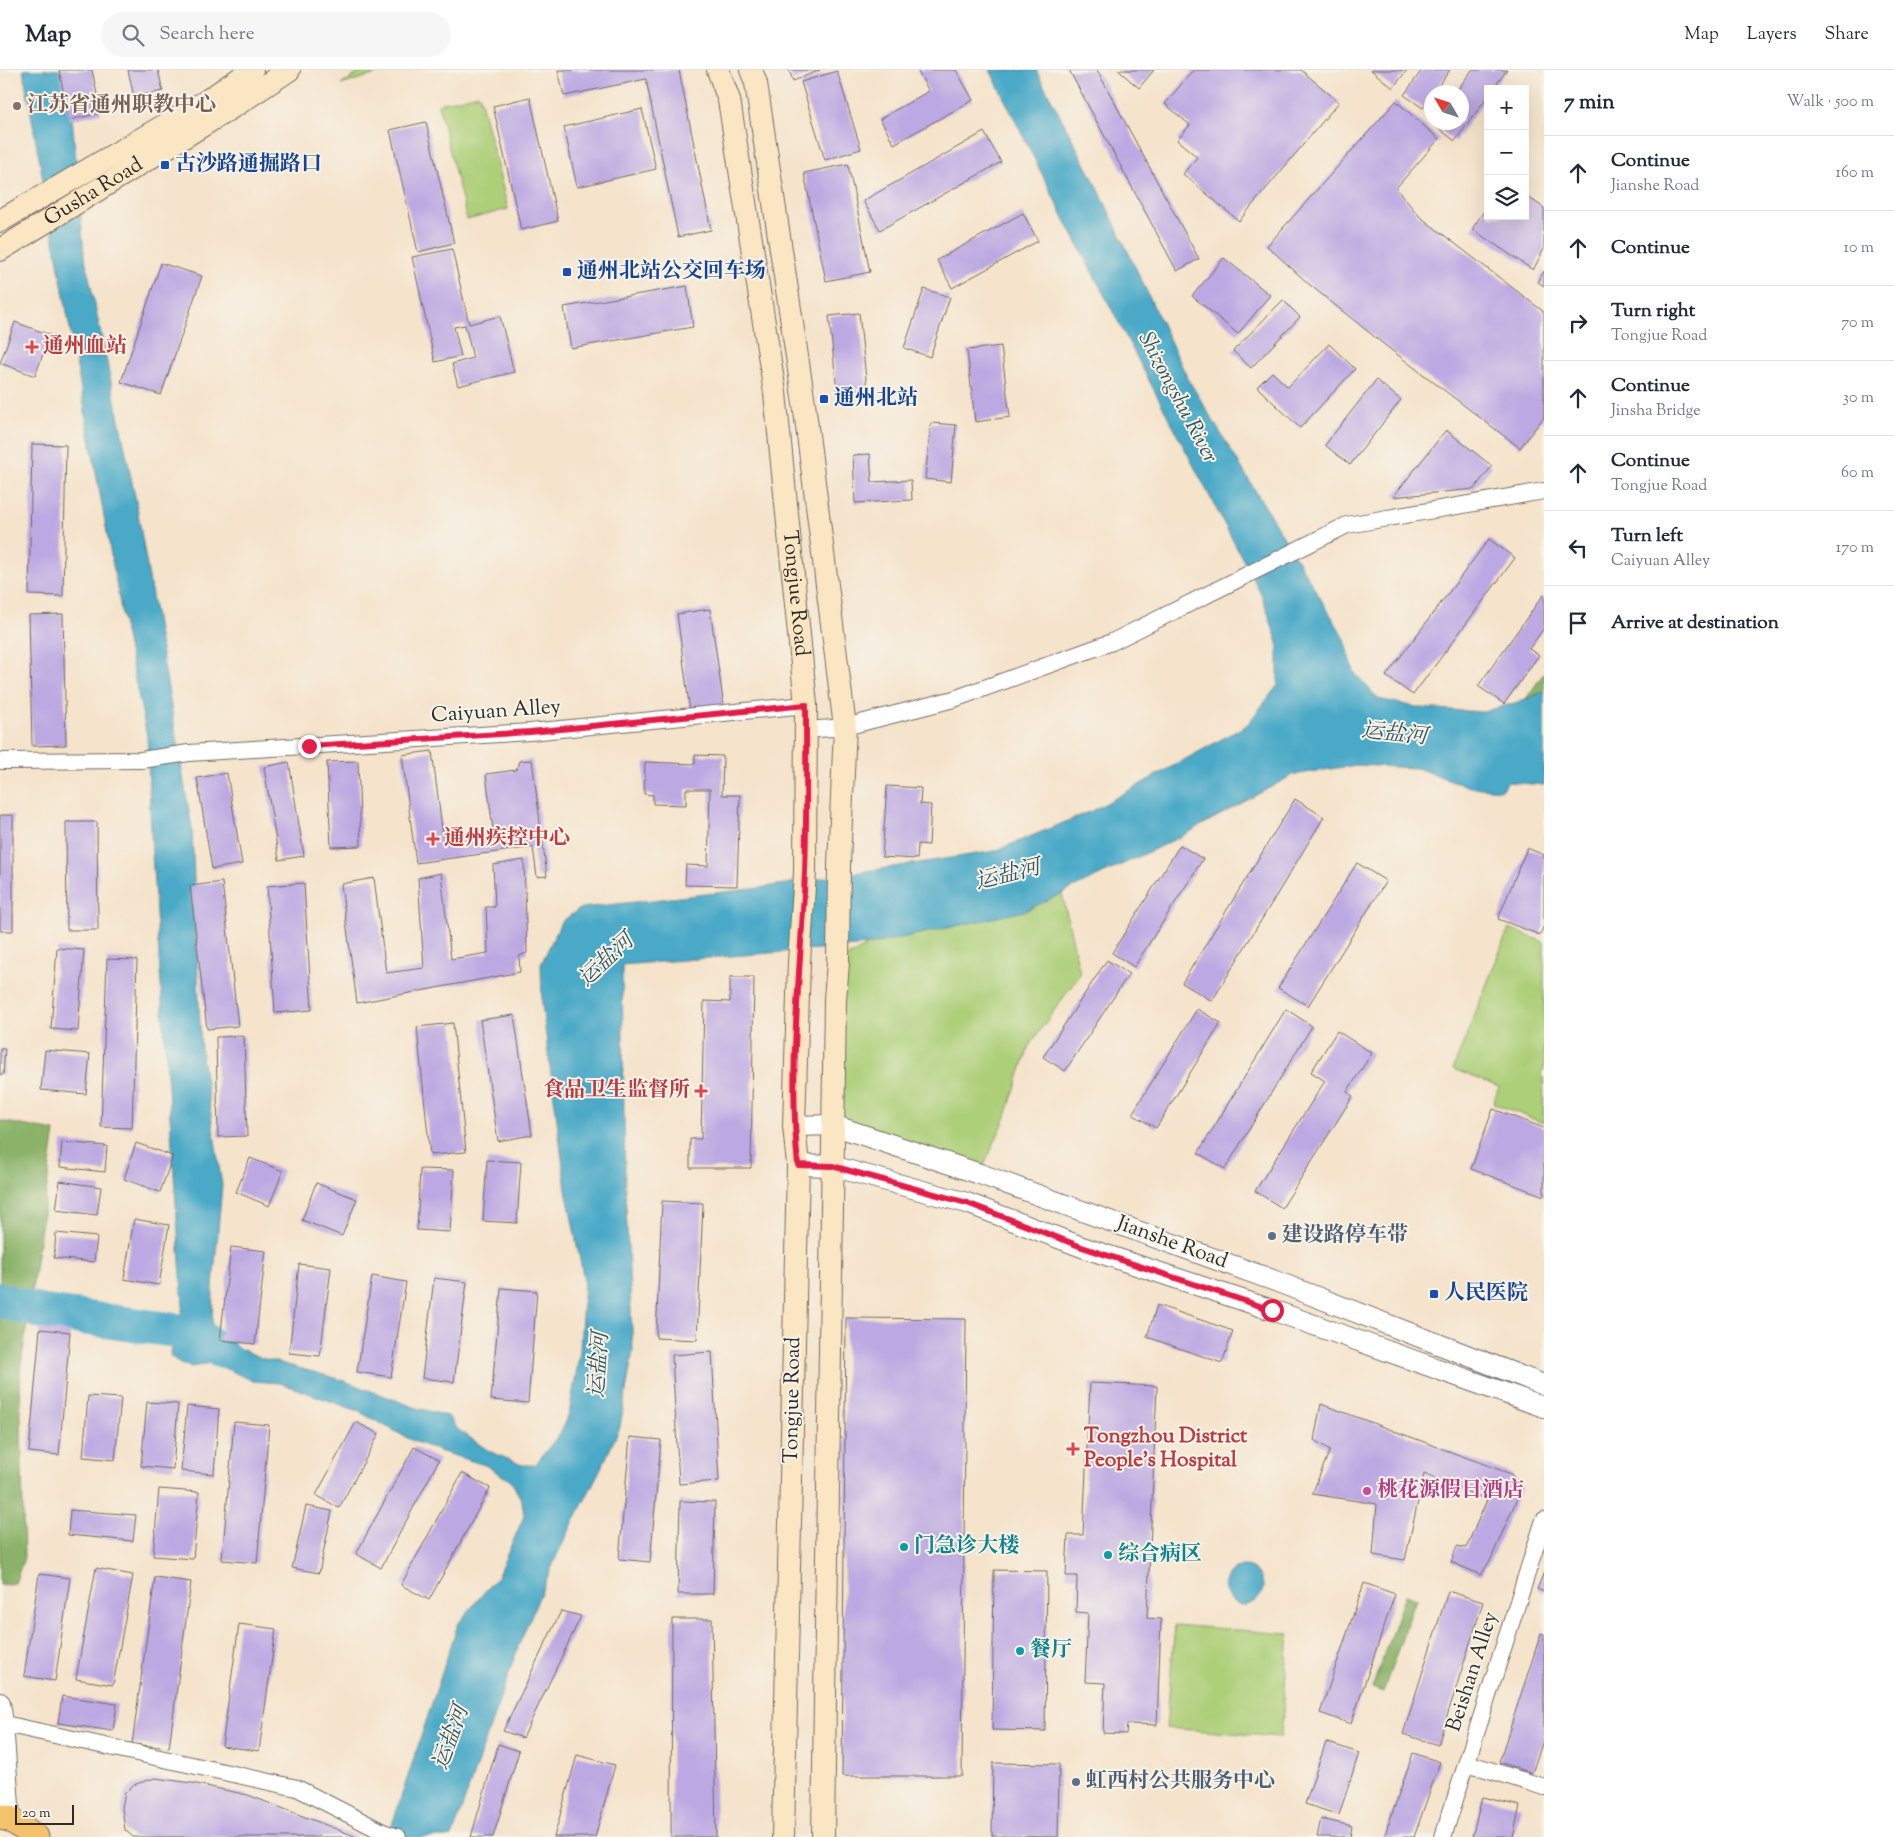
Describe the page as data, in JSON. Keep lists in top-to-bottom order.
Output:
{
  "streets": {
    "main road": ["Gusha Road", "Tongjue Road"],
    "street": ["Caiyuan Alley", "Jianshe Road", "Beishan Alley"]
  },
  "crossings": [
    ["Tongjue Road", "Caiyuan Alley"],
    ["Tongjue Road", "Jianshe Road"]
  ],
  "water": ["Shizongshu River", "运盐河"],
  "places": {
    "other": [
      "江苏省通州职教中心",
      "建设路停车带",
      "桃花源假日酒店",
      "门急诊大楼",
      "综合病区",
      "餐厅",
      "虹西村公共服务中心"
    ],
    "transit": [
      "古沙路通掘路口",
      "通州北站公交回车场",
      "通州北站",
      "人民医院"
    ],
    "health": [
      "通州血站",
      "通州疾控中心",
      "食品卫生监督所",
      "Tongzhou District People's Hospital"
    ]
  },
  "scale_bar": "20 m",
  "north": "top left",
  "page": {
    "header": "Map",
    "search": "Search here",
    "nav": ["Map", "Layers", "Share"],
    "heading": ["7 min", "Walk · 500 m"],
    "map_buttons": ["+", "−"],
    "list": [
      ["Continue", "Jianshe Road", "160 m"],
      ["Continue", "10 m"],
      ["Turn right", "Tongjue Road", "70 m"],
      ["Continue", "Jinsha Bridge", "30 m"],
      ["Continue", "Tongjue Road", "60 m"],
      ["Turn left", "Caiyuan Alley", "170 m"],
      "Arrive at destination"
    ],
    "scale": "20 m"
  }
}
